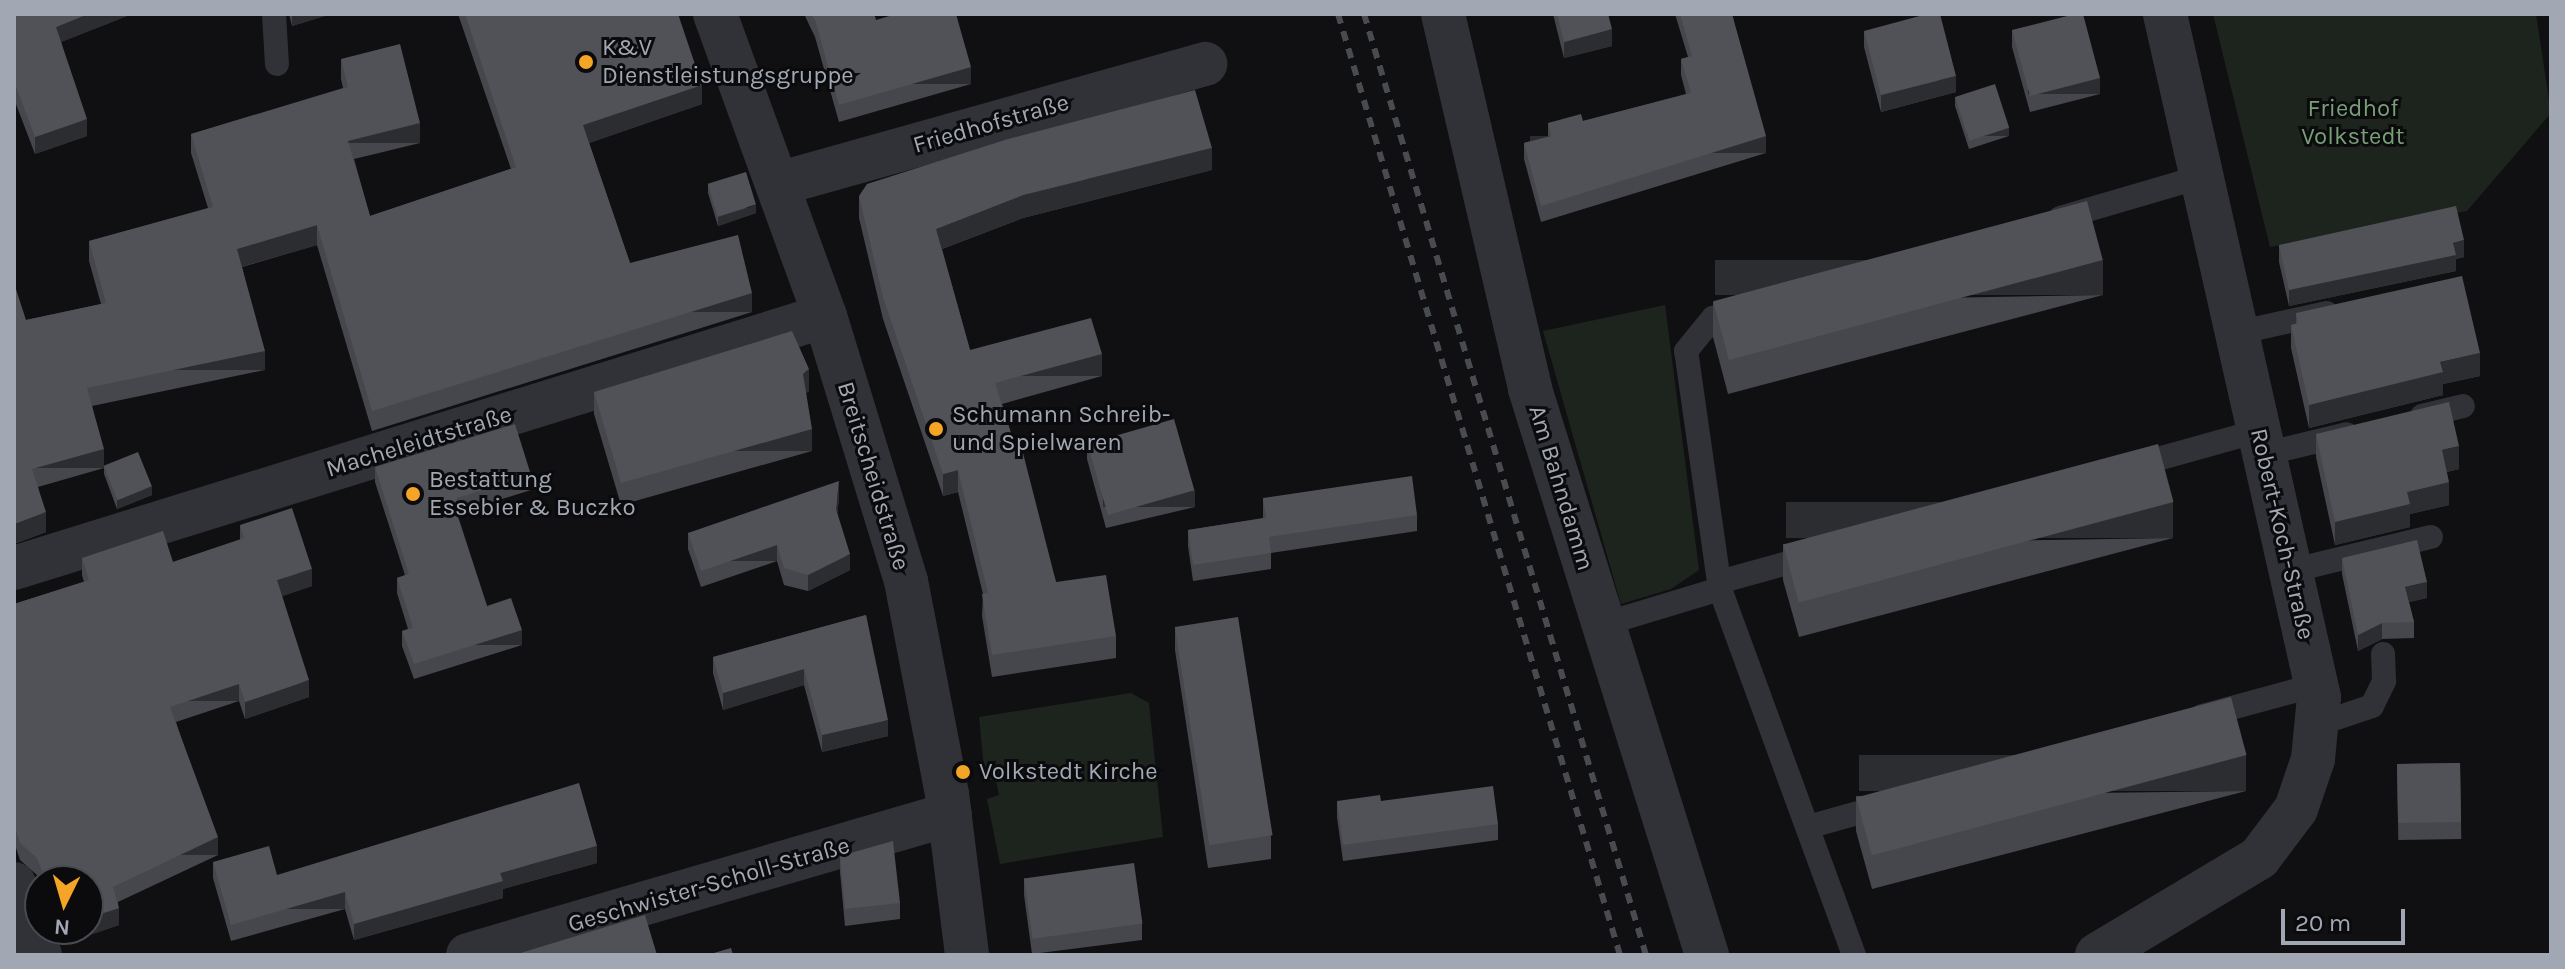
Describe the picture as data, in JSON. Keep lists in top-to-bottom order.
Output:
{
  "streets": {
    "street": [
      "Friedhofstraße",
      "Macheleidtstraße",
      "Breitscheidstraße",
      "Am Bahndamm",
      "Robert-Koch-Straße",
      "Geschwister-Scholl-Straße"
    ]
  },
  "crossings": [
    ["Friedhofstraße", "Breitscheidstraße"],
    ["Macheleidtstraße", "Breitscheidstraße"],
    ["Breitscheidstraße", "Geschwister-Scholl-Straße"]
  ],
  "parks": ["Friedhof Volkstedt"],
  "places": [
    "K&V Dienstleistungsgruppe",
    "Schumann Schreib- und Spielwaren",
    "Bestattung Essebier & Buczko",
    "Volkstedt Kirche"
  ],
  "scale_bar": "20 m",
  "north": "bottom"
}
